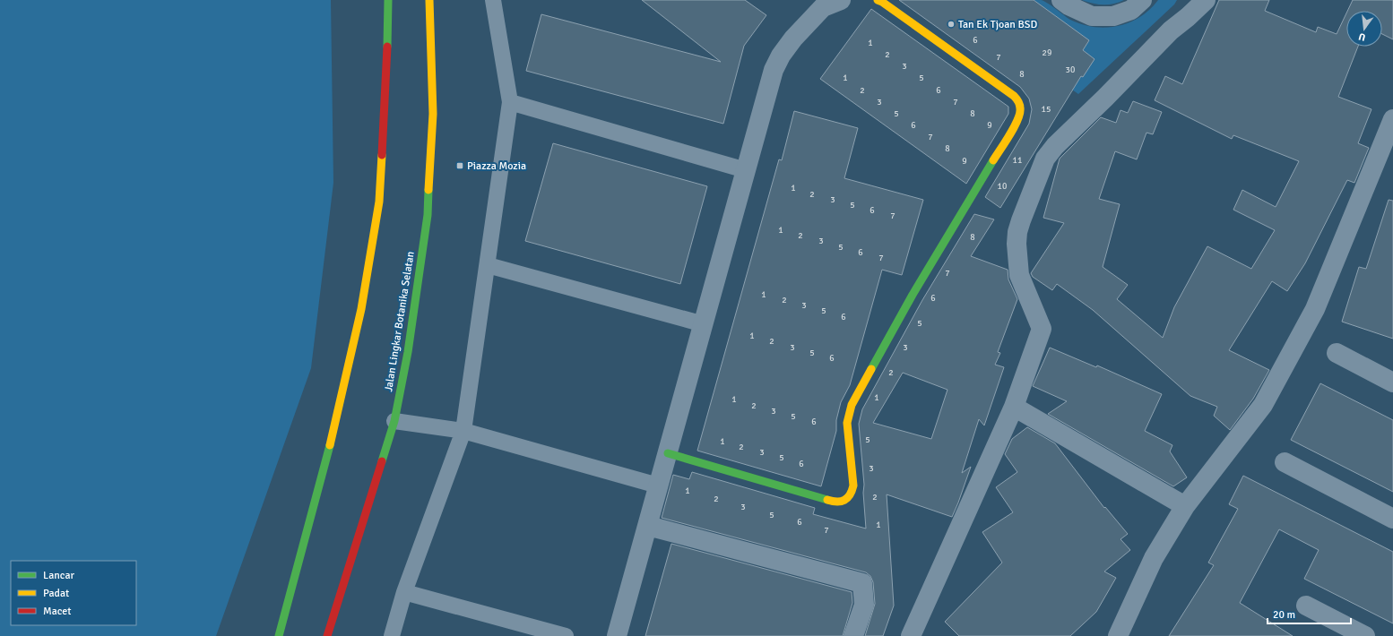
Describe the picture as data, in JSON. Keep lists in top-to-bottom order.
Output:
{
  "streets": {
    "street": ["Jalan Lingkar Botanika Selatan"]
  },
  "places": {
    "other": ["Tan Ek Tjoan BSD"],
    "transit": ["Piazza Mozia"]
  },
  "house_numbers": [
    "6",
    "1",
    "29",
    "2",
    "7",
    "3",
    "30",
    "8",
    "1",
    "5",
    "2",
    "6",
    "3",
    "7",
    "15",
    "5",
    "8",
    "6",
    "9",
    "7",
    "8",
    "11",
    "9",
    "10",
    "1",
    "2",
    "3",
    "5",
    "6",
    "7",
    "1",
    "2",
    "8",
    "3",
    "5",
    "6",
    "7",
    "7",
    "1",
    "6",
    "2",
    "3",
    "5",
    "6",
    "5",
    "1",
    "2",
    "3",
    "3",
    "5",
    "6",
    "2",
    "1",
    "1",
    "2",
    "3",
    "5",
    "6",
    "5",
    "1",
    "2",
    "3",
    "5",
    "6",
    "3",
    "1",
    "2",
    "2",
    "3",
    "5",
    "6",
    "1",
    "7"
  ],
  "legend": ["Lancar", "Padat", "Macet"],
  "scale_bar": "20 m",
  "north": "bottom"
}
